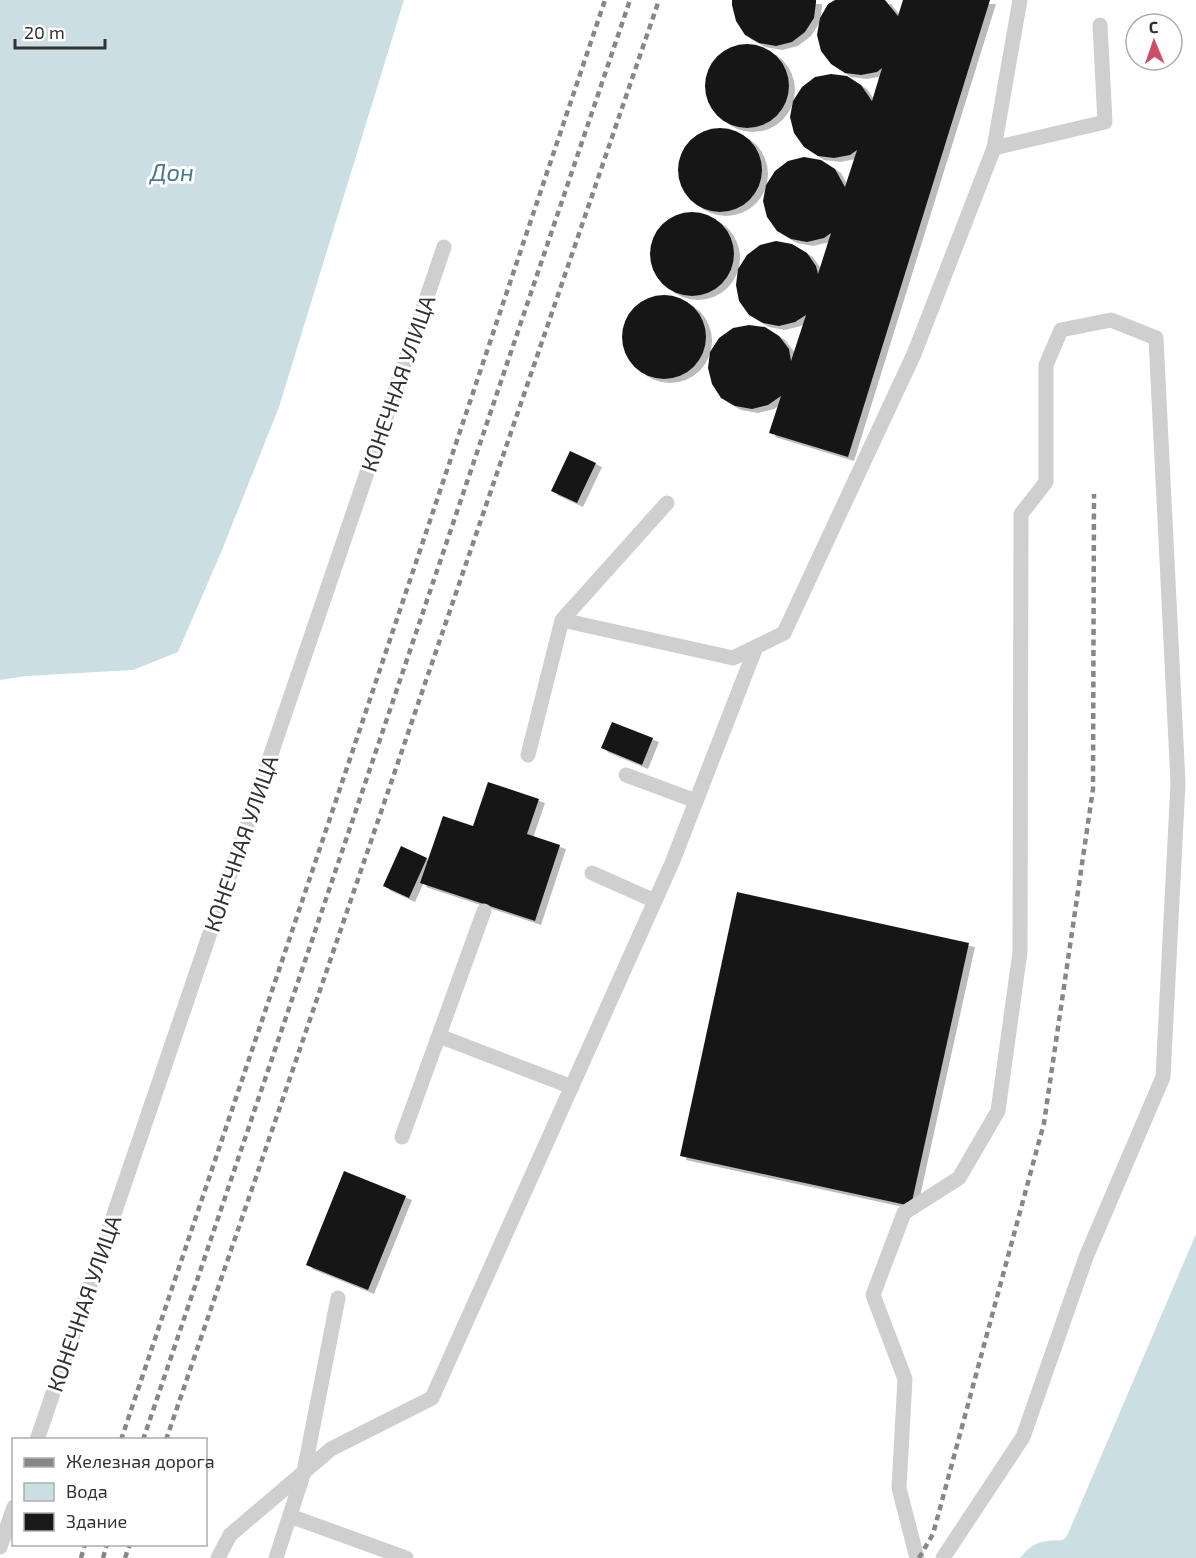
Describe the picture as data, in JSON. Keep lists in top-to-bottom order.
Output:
{
  "streets": {
    "lane": ["КОНЕЧНАЯ УЛИЦА"]
  },
  "water": ["Дон"],
  "legend": ["Железная дорога", "Вода", "Здание"],
  "scale_bar": "20 m",
  "north": "top"
}
